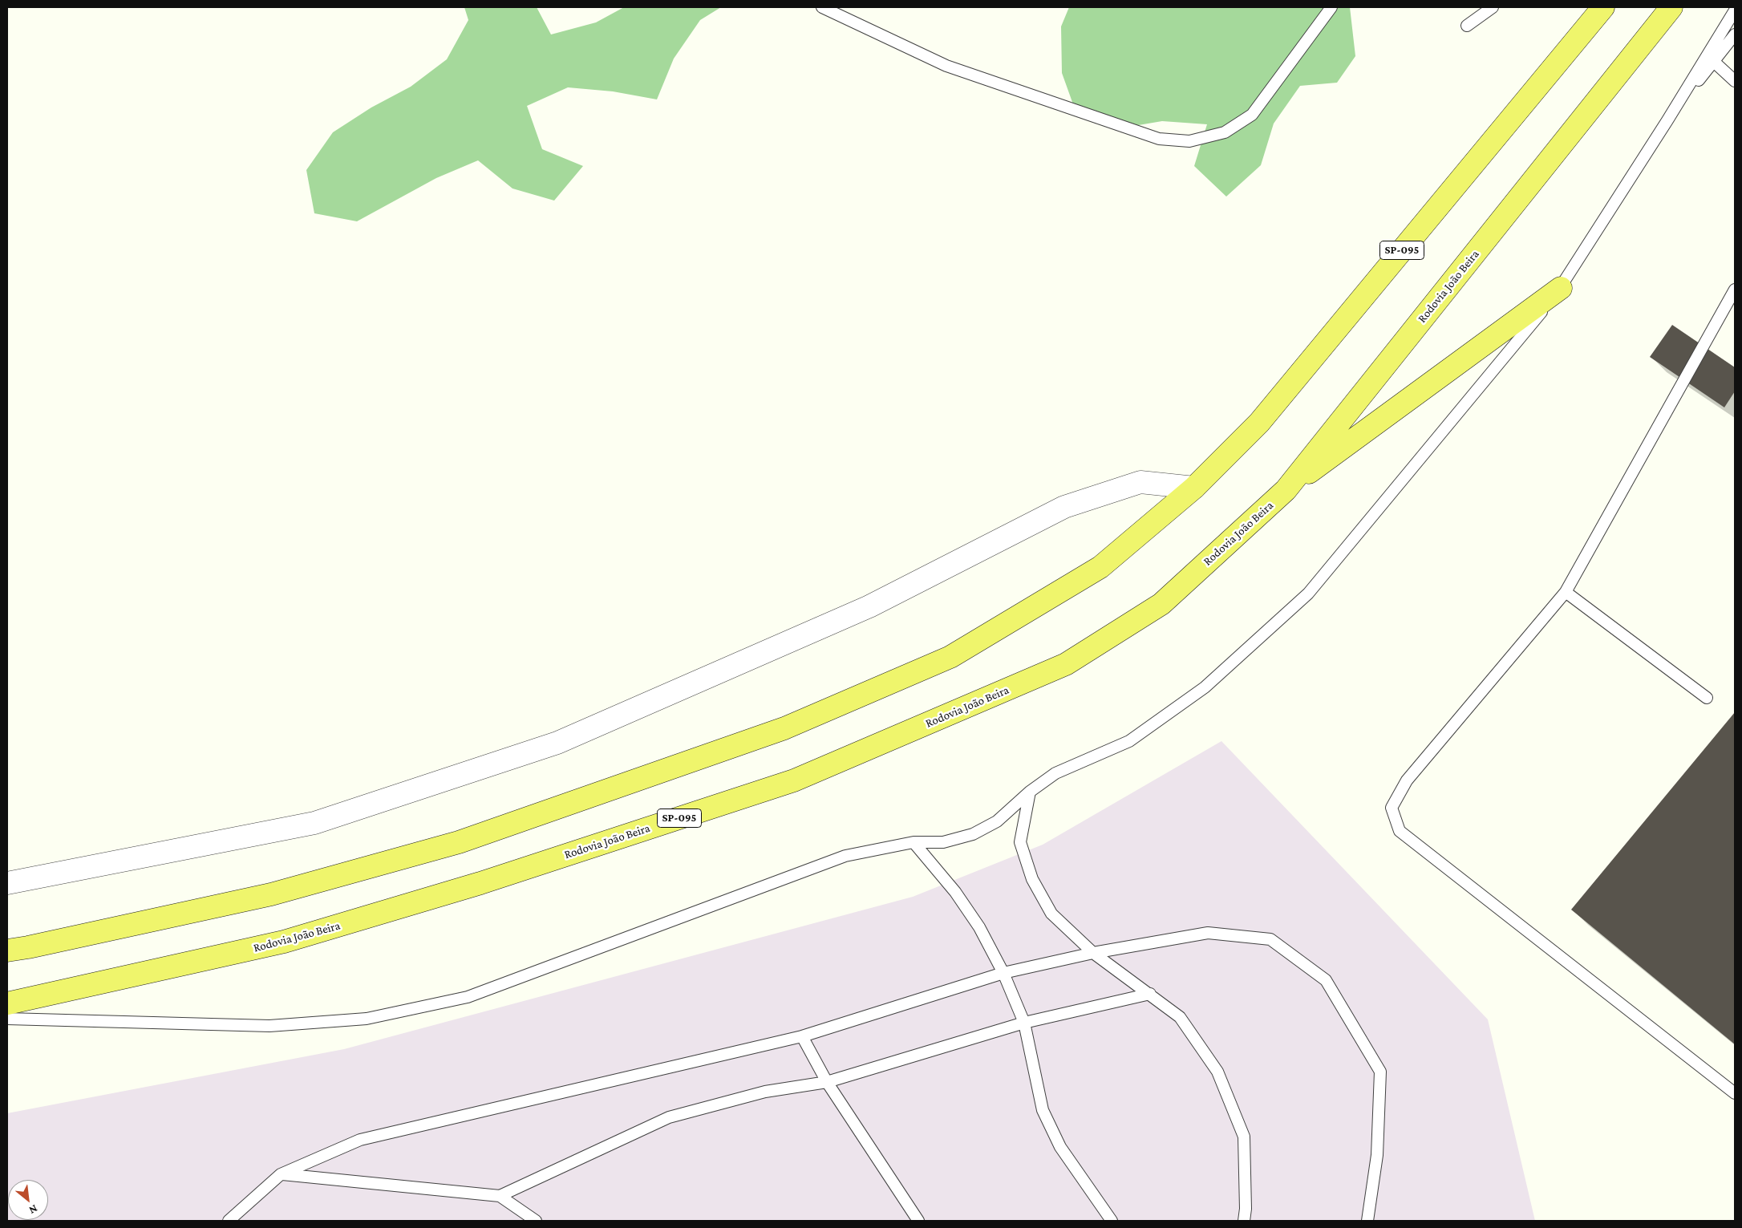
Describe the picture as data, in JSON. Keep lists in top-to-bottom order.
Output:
{
  "streets": {
    "main road": ["SP-095", "Rodovia João Beira"]
  },
  "north": "bottom right"
}
